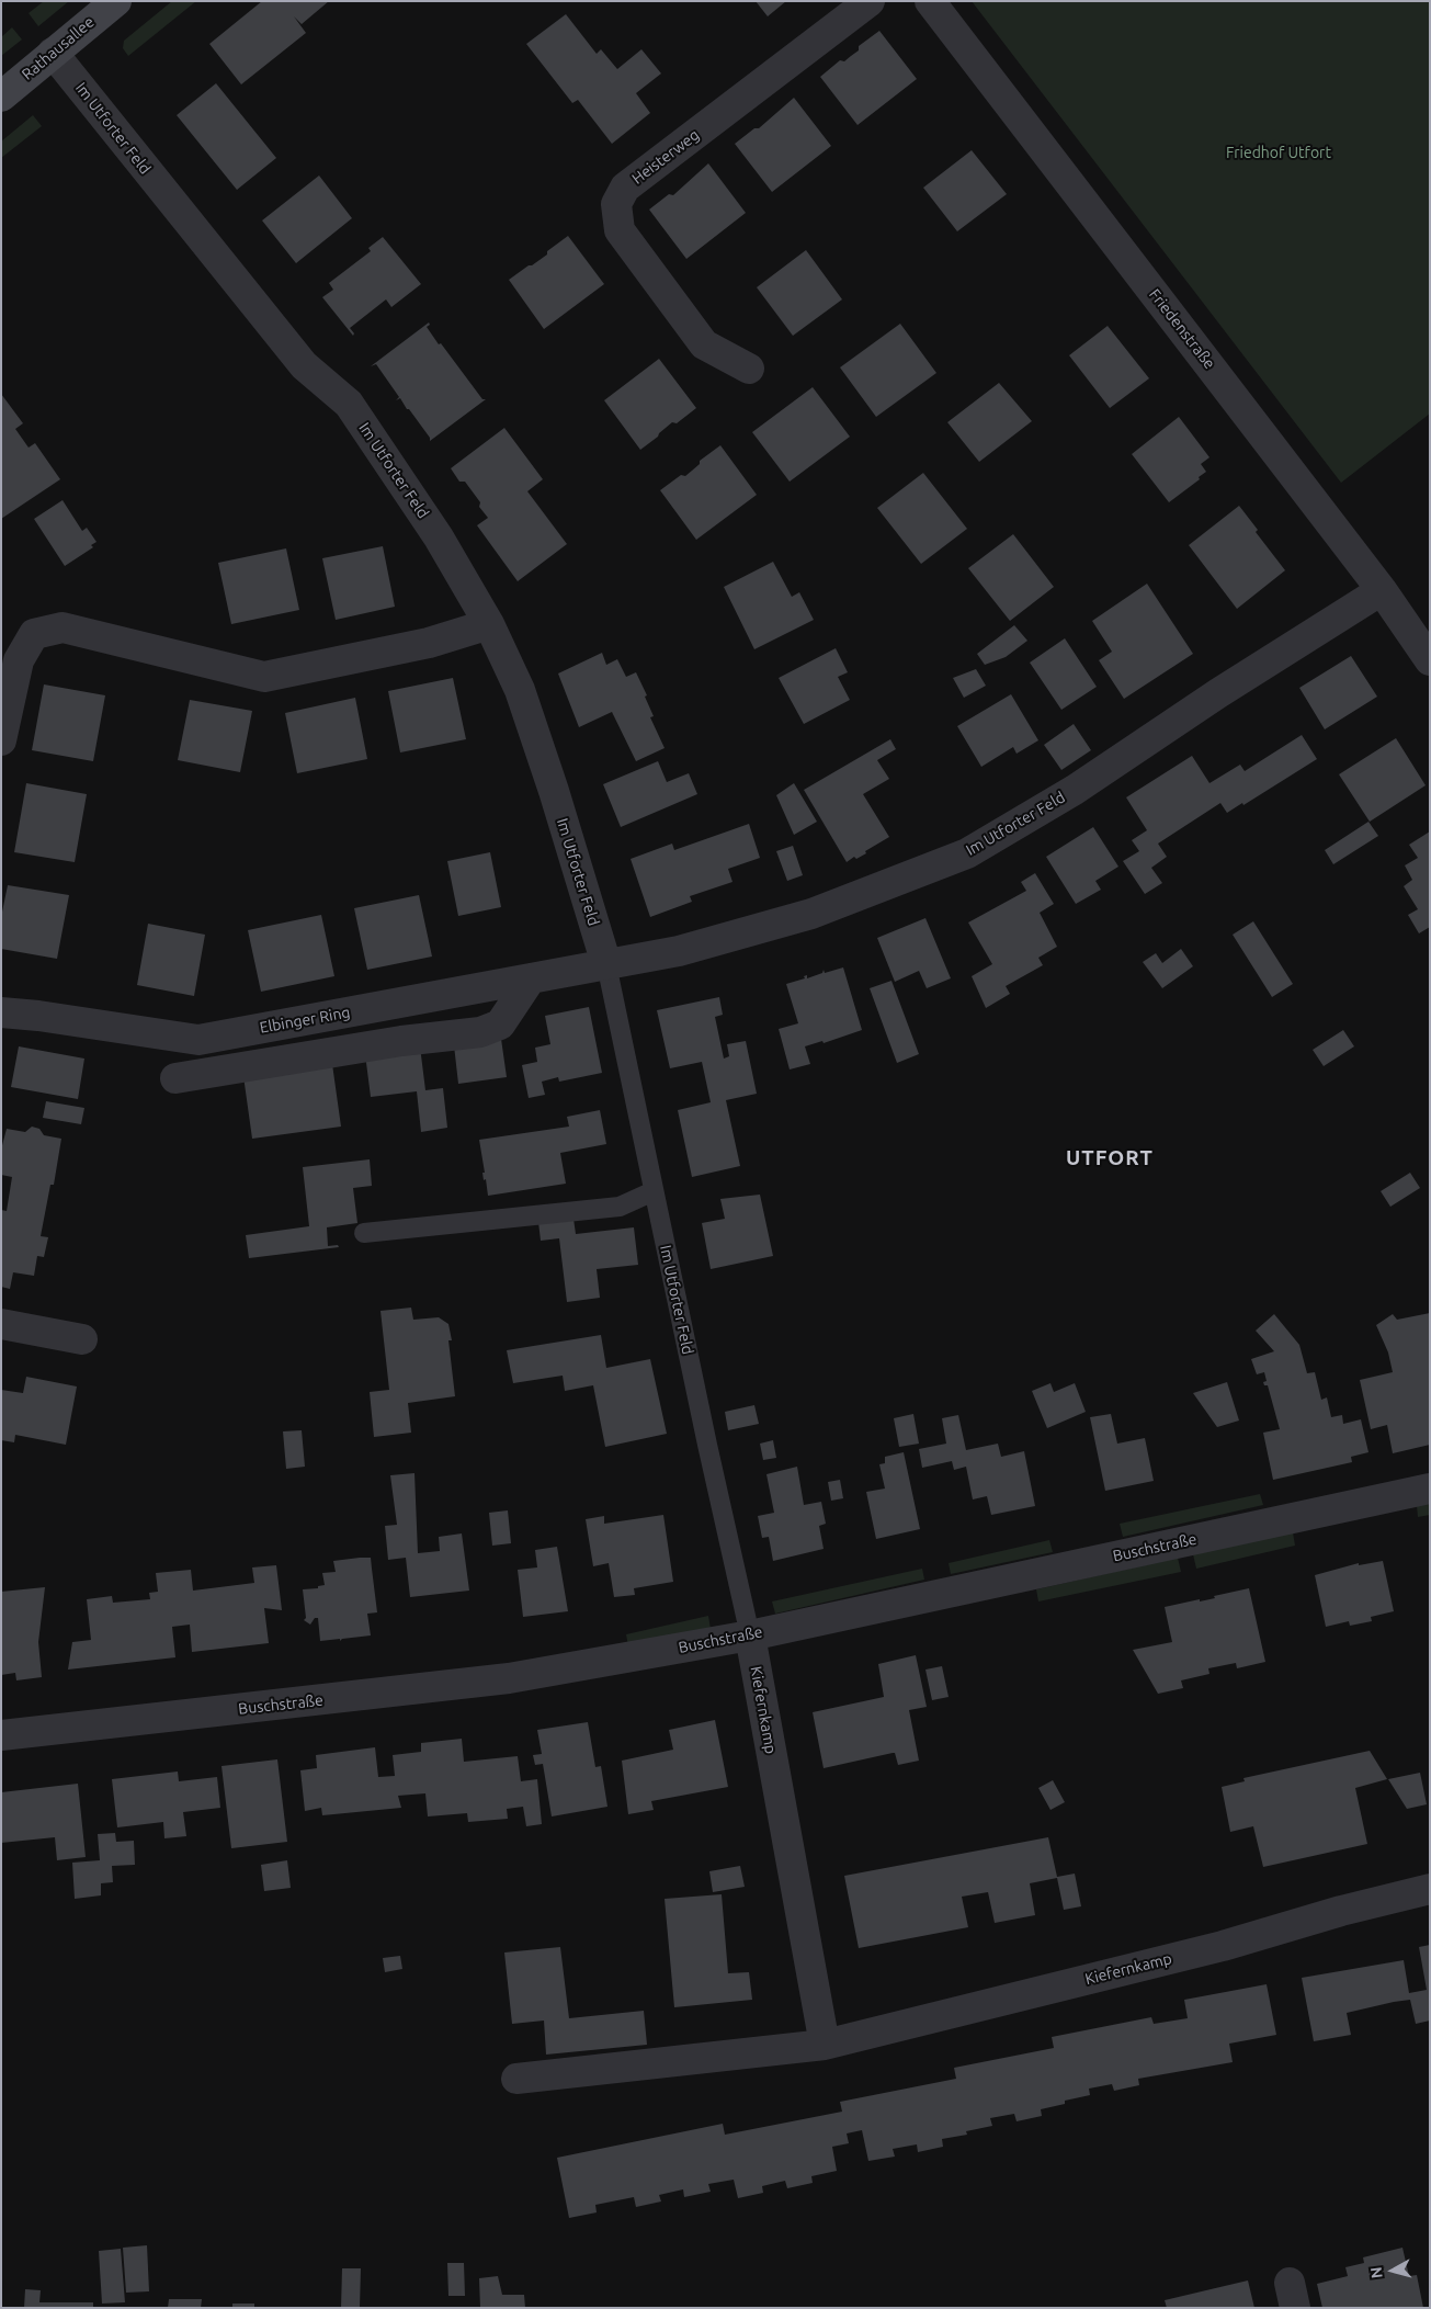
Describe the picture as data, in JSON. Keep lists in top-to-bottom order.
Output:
{
  "streets": {
    "street": [
      "Rathausallee",
      "Im Utforter Feld",
      "Heisterweg",
      "Friedenstraße",
      "Elbinger Ring",
      "Buschstraße",
      "Kiefernkamp"
    ]
  },
  "crossings": [
    ["Rathausallee", "Im Utforter Feld"],
    ["Im Utforter Feld", "Friedenstraße"],
    ["Im Utforter Feld", "Elbinger Ring"],
    ["Im Utforter Feld", "Buschstraße"],
    ["Im Utforter Feld", "Kiefernkamp"],
    ["Buschstraße", "Kiefernkamp"]
  ],
  "districts": ["UTFORT"],
  "parks": ["Friedhof Utfort"],
  "north": "left"
}
